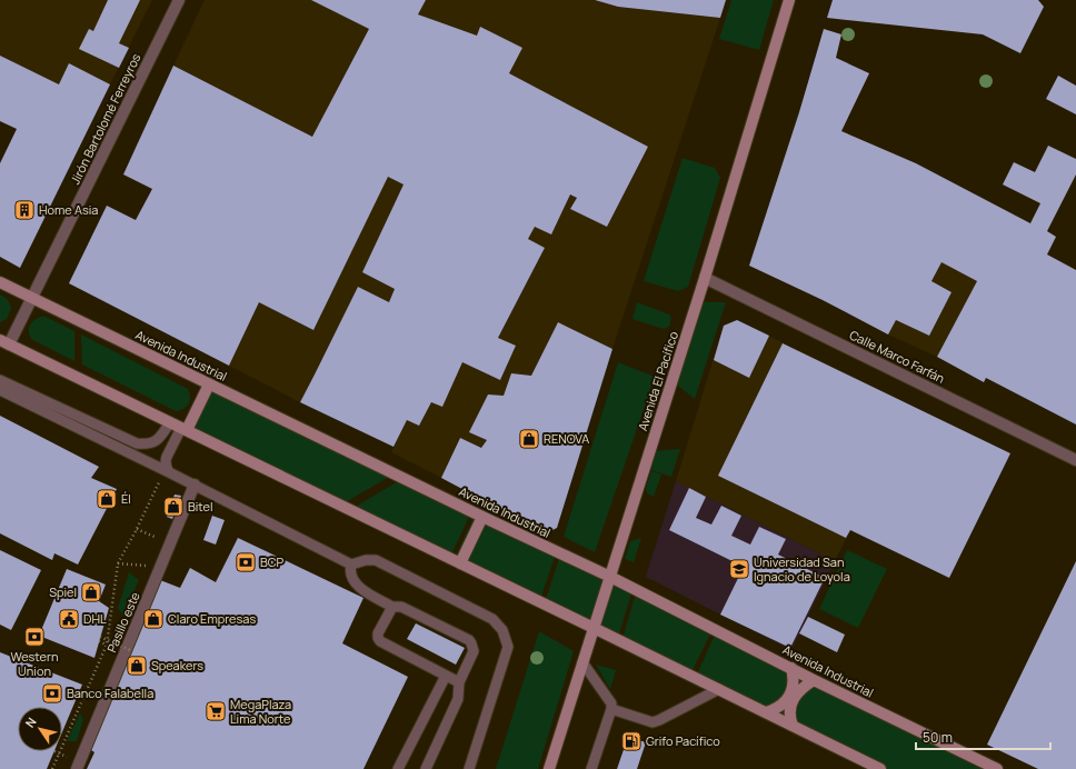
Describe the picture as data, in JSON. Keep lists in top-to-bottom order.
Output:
{
  "streets": {
    "main road": ["Avenida Industrial", "Avenida El Pacífico"],
    "street": ["Jirón Bartolomé Ferreyros", "Calle Marco Farfán", "Pasillo este"]
  },
  "crossings": [
    ["Jirón Bartolomé Ferreyros", "Avenida Industrial"],
    ["Avenida Industrial", "Avenida El Pacífico"],
    ["Calle Marco Farfán", "Avenida El Pacífico"]
  ],
  "places": {
    "building": ["Home Asia"],
    "shop": [
      "RENOVA",
      "Él",
      "Bitel",
      "Spiel",
      "Claro Empresas",
      "Speakers"
    ],
    "bank": ["BCP", "Western Union", "Banco Falabella"],
    "school or university": ["Universidad San Ignacio de Loyola"],
    "public building": ["DHL"],
    "supermarket": ["MegaPlaza Lima Norte"],
    "fuel station": ["Grifo Pacífico"]
  },
  "scale_bar": "50 m",
  "north": "top left"
}
